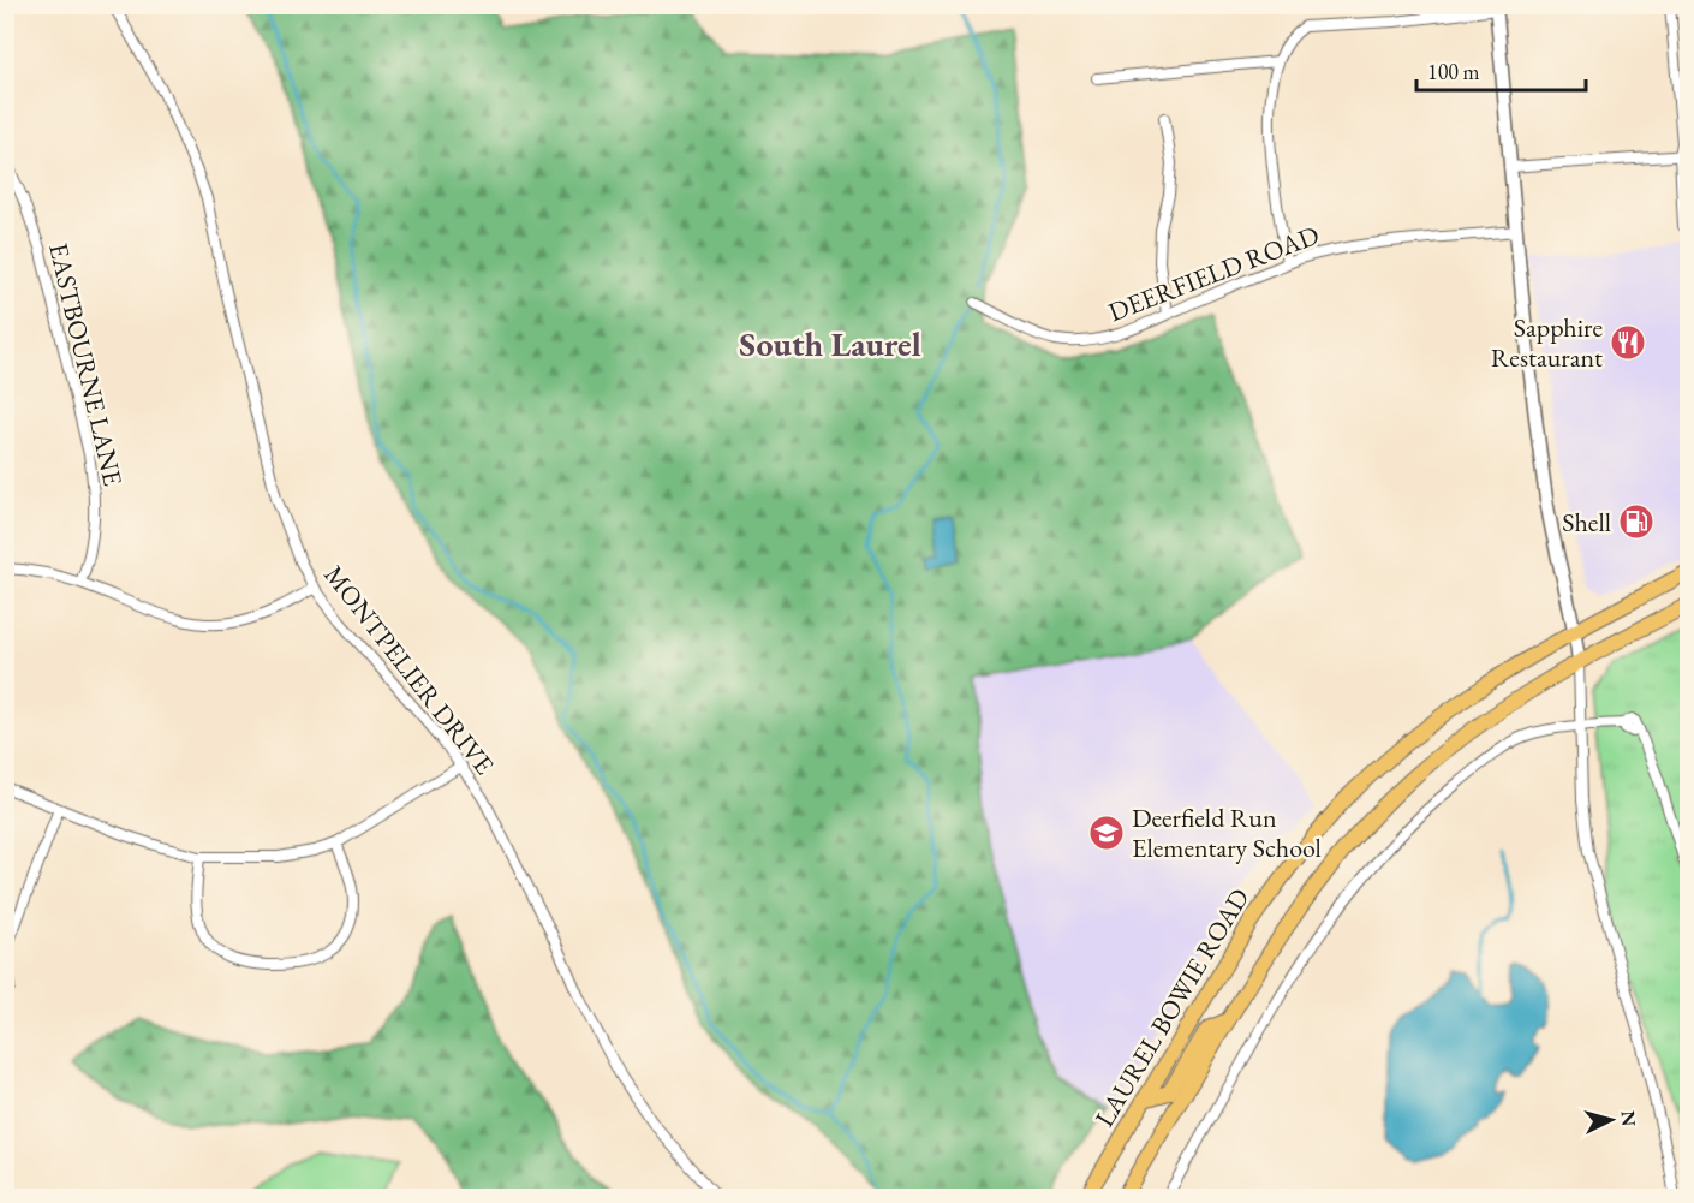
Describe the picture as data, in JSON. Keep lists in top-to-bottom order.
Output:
{
  "streets": {
    "main road": ["LAUREL BOWIE ROAD"],
    "street": ["DEERFIELD ROAD", "EASTBOURNE LANE", "MONTPELIER DRIVE"]
  },
  "districts": ["South Laurel"],
  "places": {
    "restaurant": ["Sapphire Restaurant"],
    "fuel station": ["Shell"],
    "school or university": ["Deerfield Run Elementary School"]
  },
  "scale_bar": "100 m",
  "north": "right"
}
